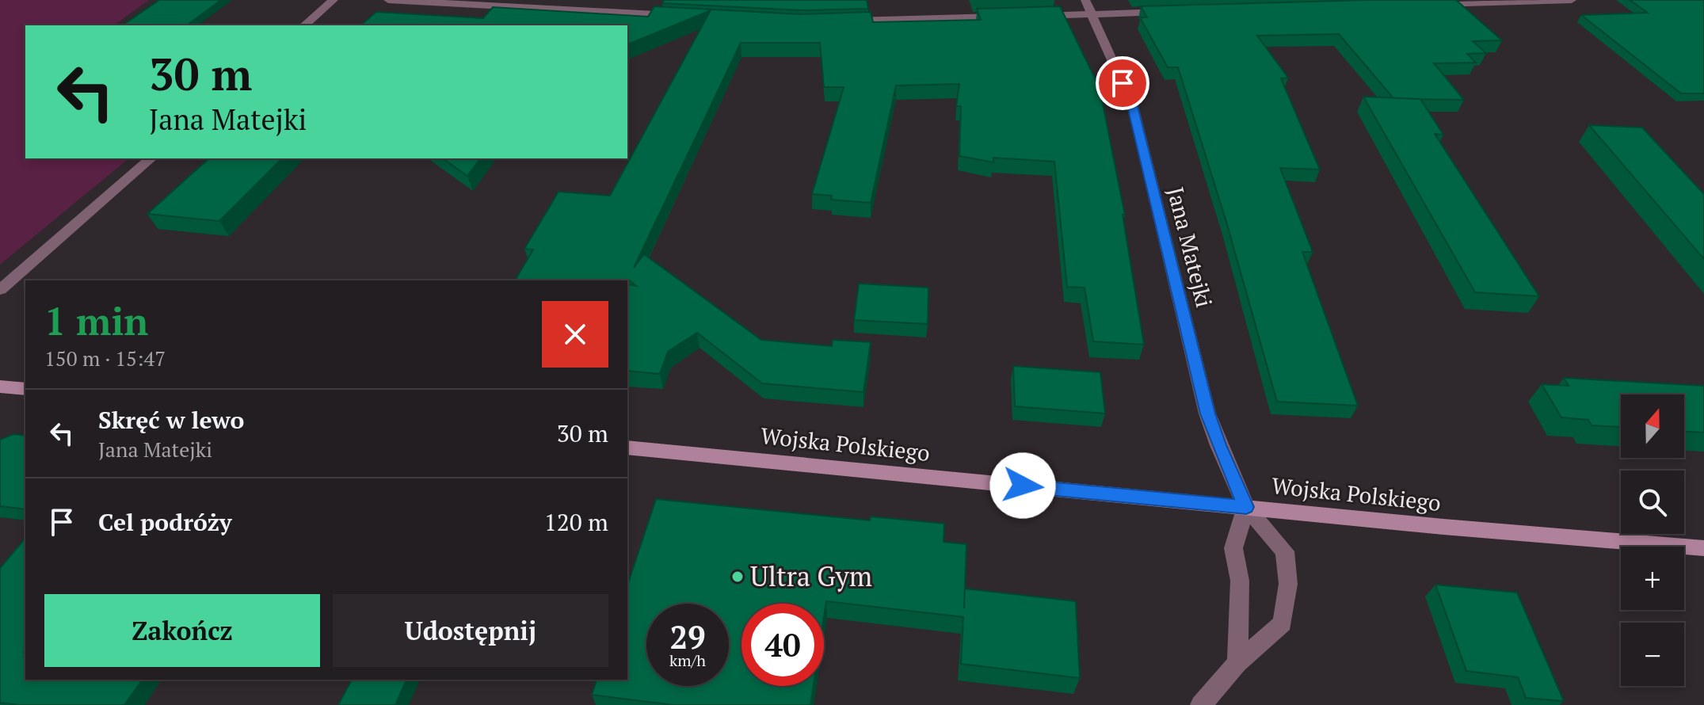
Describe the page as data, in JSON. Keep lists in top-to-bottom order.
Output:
{
  "streets": {
    "street": ["Jana Matejki", "Wojska Polskiego"]
  },
  "crossings": [
    ["Jana Matejki", "Wojska Polskiego"]
  ],
  "places": ["Ultra Gym"],
  "north": "top",
  "page": {
    "turn": ["30 m", "Jana Matejki"],
    "heading": ["1 min", "150 m · 15:47"],
    "list": [
      {
        "name": "Skręć w lewo",
        "note": "Jana Matejki",
        "value": "30 m"
      },
      {
        "name": "Cel podróży",
        "value": "120 m"
      }
    ],
    "map_buttons": ["+", "−"],
    "buttons": ["Zakończ", "Udostępnij"],
    "speed": "29 km/h",
    "limit": "40"
  }
}
